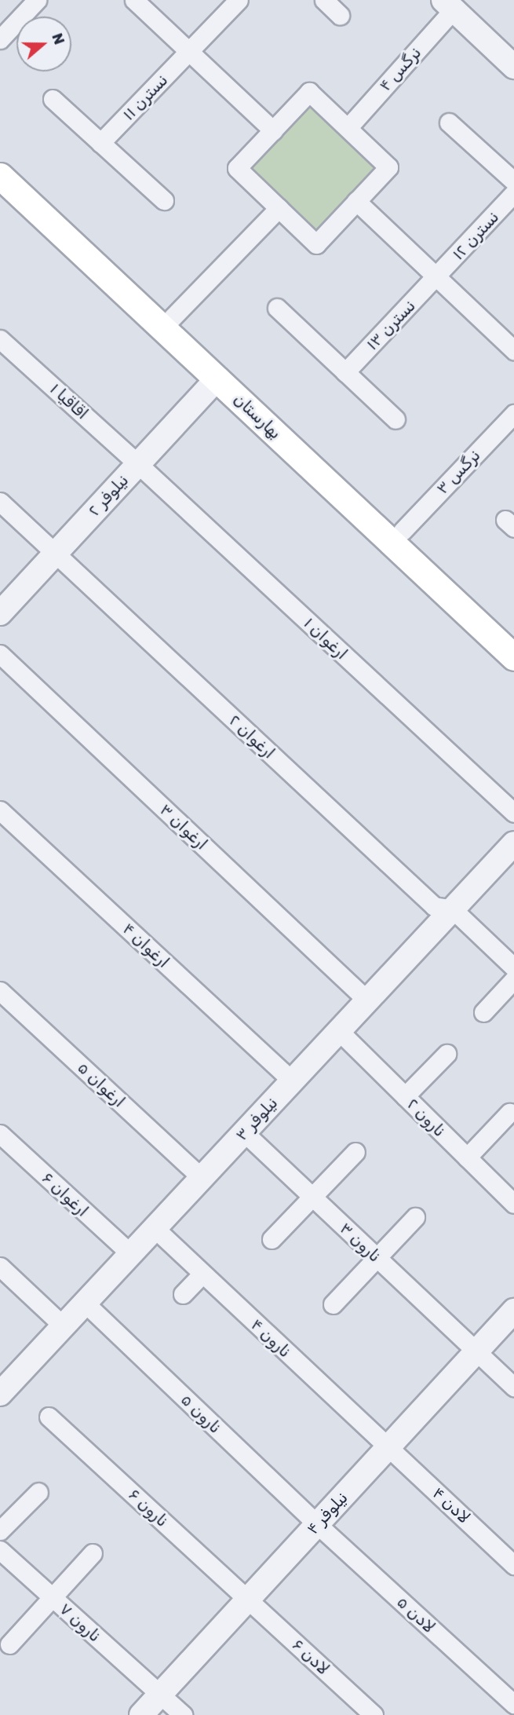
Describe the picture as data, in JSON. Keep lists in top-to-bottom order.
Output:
{
  "streets": {
    "main road": ["بهارستان"],
    "street": [
      "نرگس ۴",
      "نسترن ۱۱",
      "نسترن ۱۲",
      "نسترن ۱۳",
      "اقاقیا ۱",
      "نرگس ۳",
      "نیلوفر ۲",
      "ارغوان ۱",
      "ارغوان ۲",
      "ارغوان ۳",
      "ارغوان ۴",
      "ارغوان ۵",
      "نارون ۲",
      "نیلوفر ۳",
      "ارغوان ۶",
      "نارون ۳",
      "نارون ۴",
      "نارون ۵",
      "لادن ۴",
      "نارون ۶",
      "نیلوفر ۴",
      "لادن ۵",
      "نارون ۷",
      "لادن ۶"
    ]
  },
  "crossings": [
    ["نسترن ۱۲", "نسترن ۱۳"],
    ["اقاقیا ۱", "نیلوفر ۲"],
    ["اقاقیا ۱", "ارغوان ۱"],
    ["بهارستان", "نرگس ۳"],
    ["بهارستان", "نیلوفر ۲"],
    ["نیلوفر ۲", "ارغوان ۱"],
    ["نیلوفر ۲", "ارغوان ۲"],
    ["ارغوان ۲", "نیلوفر ۳"],
    ["ارغوان ۳", "نیلوفر ۳"],
    ["ارغوان ۴", "نیلوفر ۳"],
    ["ارغوان ۵", "نیلوفر ۳"],
    ["نارون ۲", "نیلوفر ۳"],
    ["نیلوفر ۳", "ارغوان ۶"],
    ["نیلوفر ۳", "نارون ۳"],
    ["نیلوفر ۳", "نارون ۴"],
    ["نیلوفر ۳", "نارون ۵"],
    ["نارون ۳", "نیلوفر ۴"],
    ["نارون ۴", "لادن ۴"],
    ["نارون ۴", "نیلوفر ۴"],
    ["نارون ۵", "نیلوفر ۴"],
    ["نارون ۵", "لادن ۵"],
    ["لادن ۴", "نیلوفر ۴"],
    ["نارون ۶", "نیلوفر ۴"],
    ["نارون ۶", "لادن ۶"],
    ["نیلوفر ۴", "لادن ۵"],
    ["نیلوفر ۴", "نارون ۷"],
    ["نیلوفر ۴", "لادن ۶"]
  ],
  "north": "right"
}
